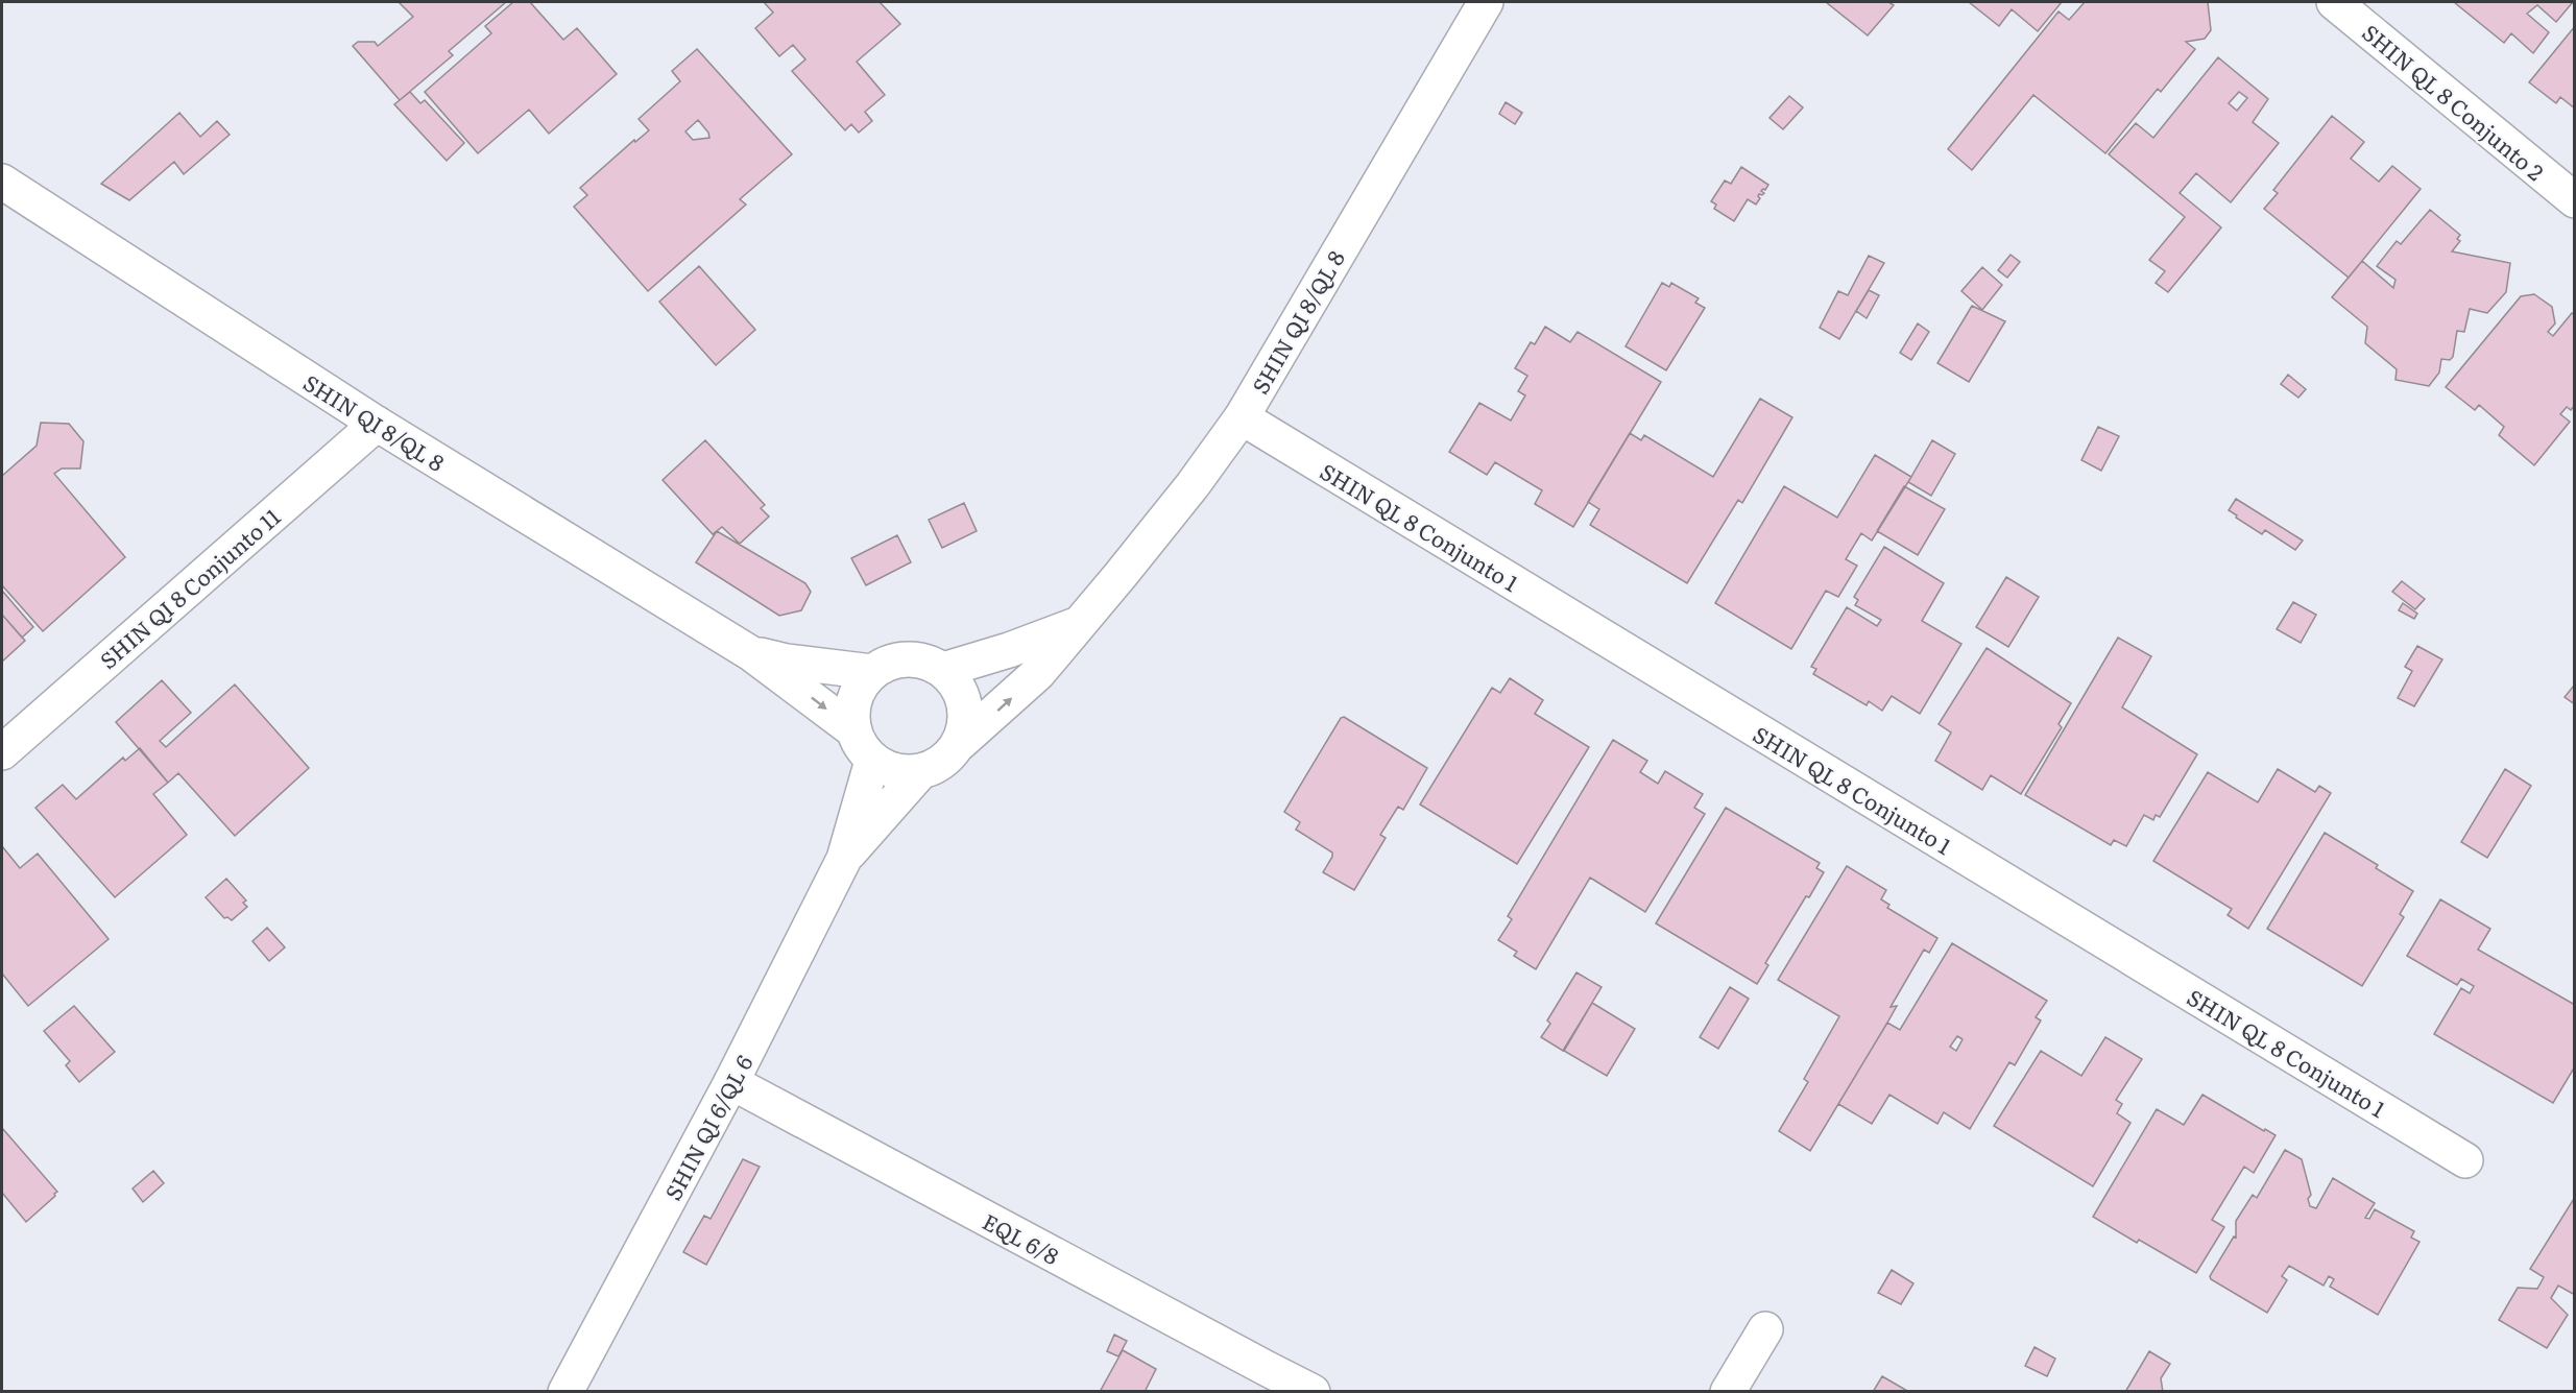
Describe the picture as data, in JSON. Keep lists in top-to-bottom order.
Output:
{
  "streets": {
    "street": [
      "SHIN QL 8 Conjunto 2",
      "SHIN QI 8/QL 8",
      "SHIN QL 8 Conjunto 1",
      "SHIN QI 8 Conjunto 11",
      "SHIN QI 6/QL 6",
      "EQL 6/8"
    ]
  },
  "crossings": [
    ["SHIN QI 8/QL 8", "SHIN QL 8 Conjunto 1"],
    ["SHIN QI 8/QL 8", "SHIN QI 8 Conjunto 11"],
    ["SHIN QI 8/QL 8", "SHIN QI 6/QL 6"],
    ["SHIN QI 6/QL 6", "EQL 6/8"]
  ]
}
